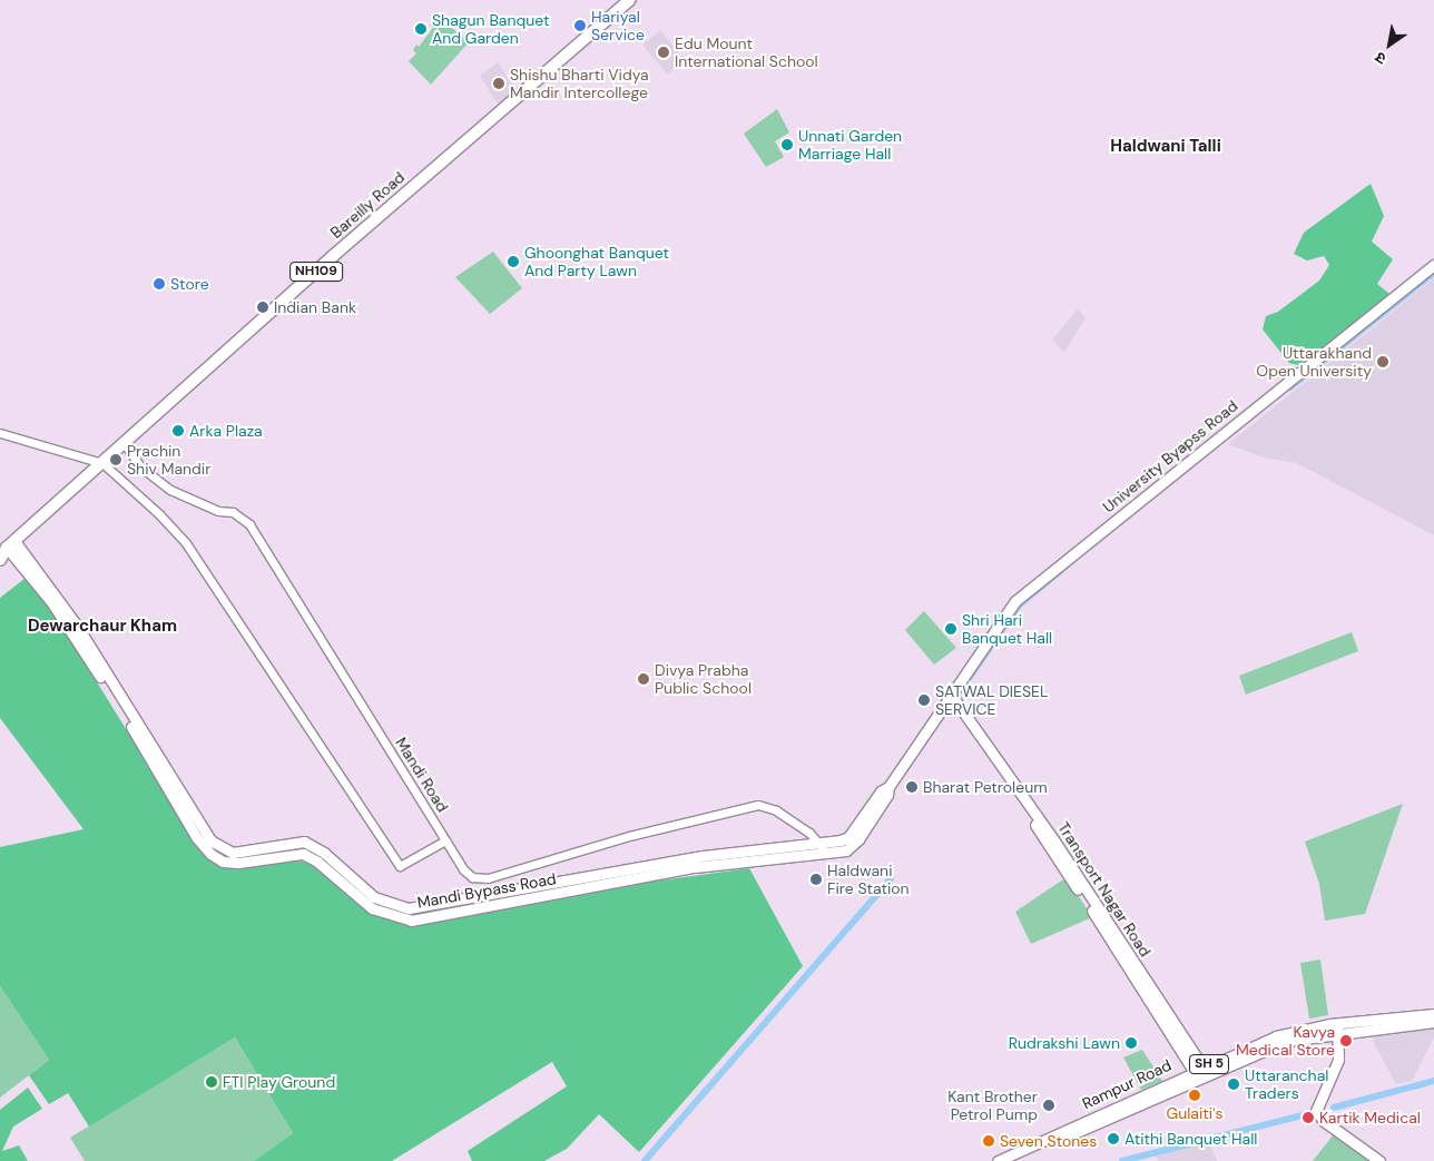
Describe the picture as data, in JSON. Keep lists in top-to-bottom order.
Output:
{
  "streets": {
    "highway": ["Bareilly Road", "NH109"],
    "main road": [
      "University Byapss Road",
      "Transport Nagar Road",
      "Mandi Bypass Road",
      "SH 5",
      "Rampur Road"
    ],
    "street": ["Mandi Road"]
  },
  "crossings": [
    ["Bareilly Road", "Mandi Road"],
    ["Bareilly Road", "Mandi Bypass Road"],
    ["University Byapss Road", "Transport Nagar Road"],
    ["University Byapss Road", "Mandi Bypass Road"],
    ["Mandi Road", "Mandi Bypass Road"],
    ["Transport Nagar Road", "Mandi Bypass Road"],
    ["Transport Nagar Road", "Rampur Road"]
  ],
  "districts": ["Haldwani Talli", "Dewarchaur Kham"],
  "places": [
    "Hariyal Service",
    "Shagun Banquet And Garden",
    "Edu Mount International School",
    "Shishu Bharti Vidya Mandir Intercollege",
    "Unnati Garden Marriage Hall",
    "Ghoonghat Banquet And Party Lawn",
    "Store",
    "Indian Bank",
    "Uttarakhand Open University",
    "Arka Plaza",
    "Prachin Shiv Mandir",
    "Shri Hari Banquet Hall",
    "Divya Prabha Public School",
    "SATWAL DIESEL SERVICE",
    "Bharat Petroleum",
    "Haldwani Fire Station",
    "Kavya Medical Store",
    "Rudrakshi Lawn",
    "FTI Play Ground",
    "Uttaranchal Traders",
    "Gulaiti's",
    "Kant Brother Petrol Pump",
    "Kartik Medical",
    "Atithi Banquet Hall",
    "Seven Stones"
  ],
  "north": "bottom left"
}
